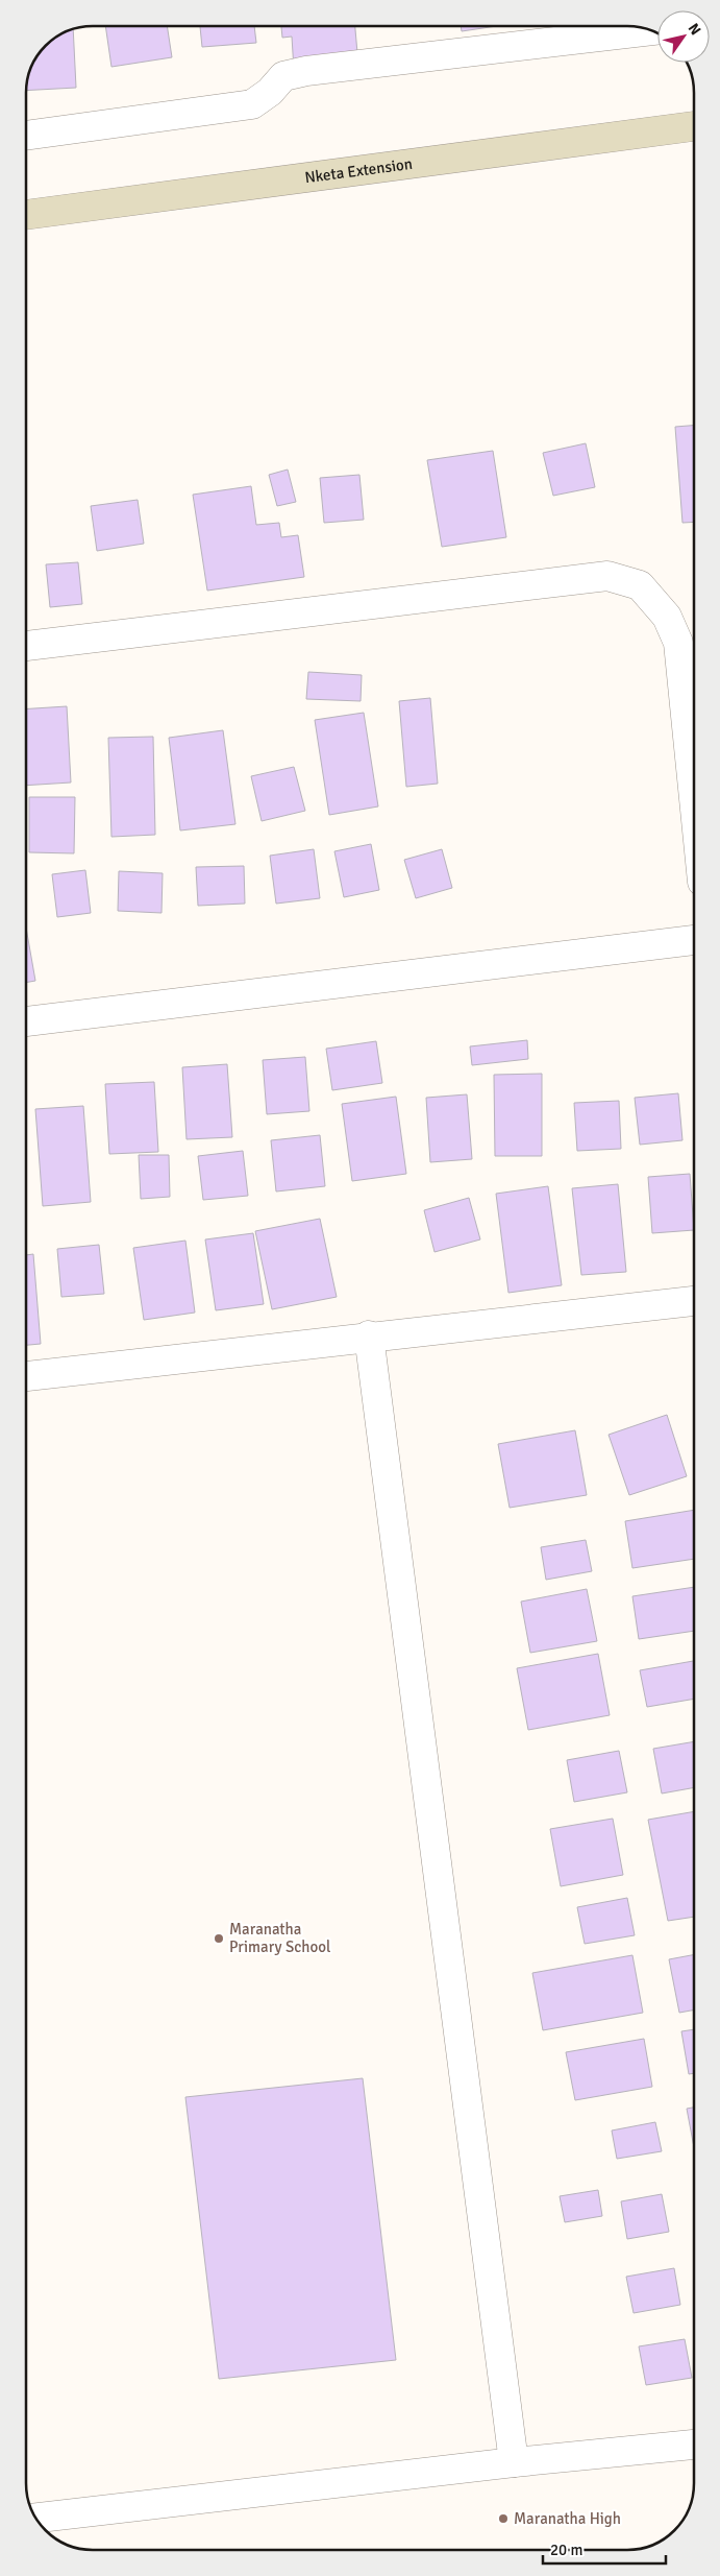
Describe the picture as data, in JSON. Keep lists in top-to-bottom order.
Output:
{
  "streets": {
    "street": ["Nketa Extension"]
  },
  "places": ["Maranatha Primary School", "Maranatha High"],
  "scale_bar": "20 m",
  "north": "top right"
}
